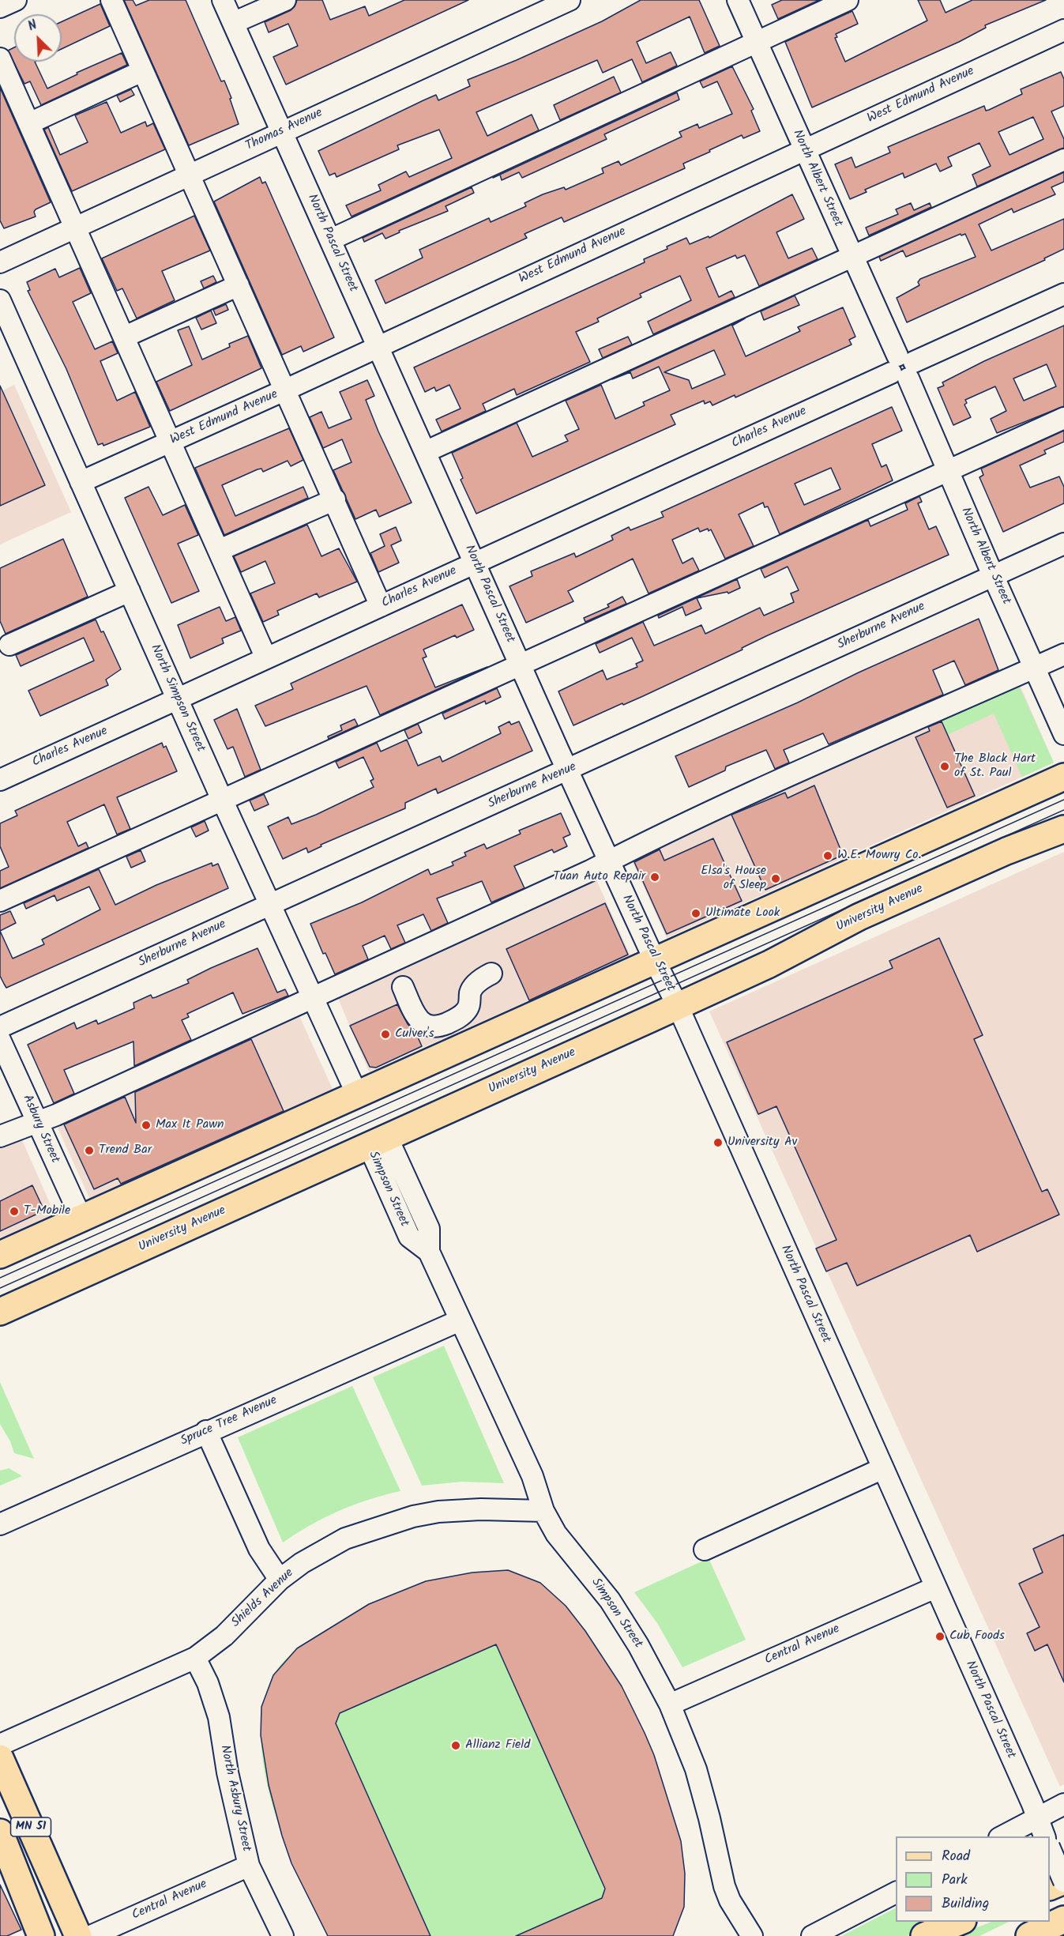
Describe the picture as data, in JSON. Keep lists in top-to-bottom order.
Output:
{
  "streets": {
    "main road": ["University Avenue", "MN 51"],
    "street": [
      "West Edmund Avenue",
      "Thomas Avenue",
      "North Albert Street",
      "North Pascal Street",
      "Charles Avenue",
      "Sherburne Avenue",
      "North Simpson Street",
      "Asbury Street",
      "Simpson Street",
      "Spruce Tree Avenue",
      "Shields Avenue",
      "Central Avenue",
      "North Asbury Street"
    ]
  },
  "crossings": [
    ["West Edmund Avenue", "North Albert Street"],
    ["West Edmund Avenue", "North Pascal Street"],
    ["West Edmund Avenue", "North Simpson Street"],
    ["Thomas Avenue", "North Pascal Street"],
    ["North Albert Street", "Charles Avenue"],
    ["North Albert Street", "Sherburne Avenue"],
    ["North Pascal Street", "Charles Avenue"],
    ["North Pascal Street", "Sherburne Avenue"],
    ["North Pascal Street", "University Avenue"],
    ["North Pascal Street", "Central Avenue"],
    ["Charles Avenue", "North Simpson Street"],
    ["Sherburne Avenue", "North Simpson Street"],
    ["University Avenue", "Simpson Street"],
    ["Simpson Street", "Spruce Tree Avenue"],
    ["Simpson Street", "Shields Avenue"],
    ["Simpson Street", "Central Avenue"],
    ["Shields Avenue", "North Asbury Street"],
    ["Central Avenue", "North Asbury Street"]
  ],
  "places": [
    "The Black Hart of St. Paul",
    "W.E. Mowry Co.",
    "Tuan Auto Repair",
    "Elsa's House of Sleep",
    "Ultimate Look",
    "Culver's",
    "Max It Pawn",
    "University Av",
    "Trend Bar",
    "T-Mobile",
    "Cub Foods",
    "Allianz Field"
  ],
  "legend": ["Road", "Park", "Building"],
  "north": "top left"
}
